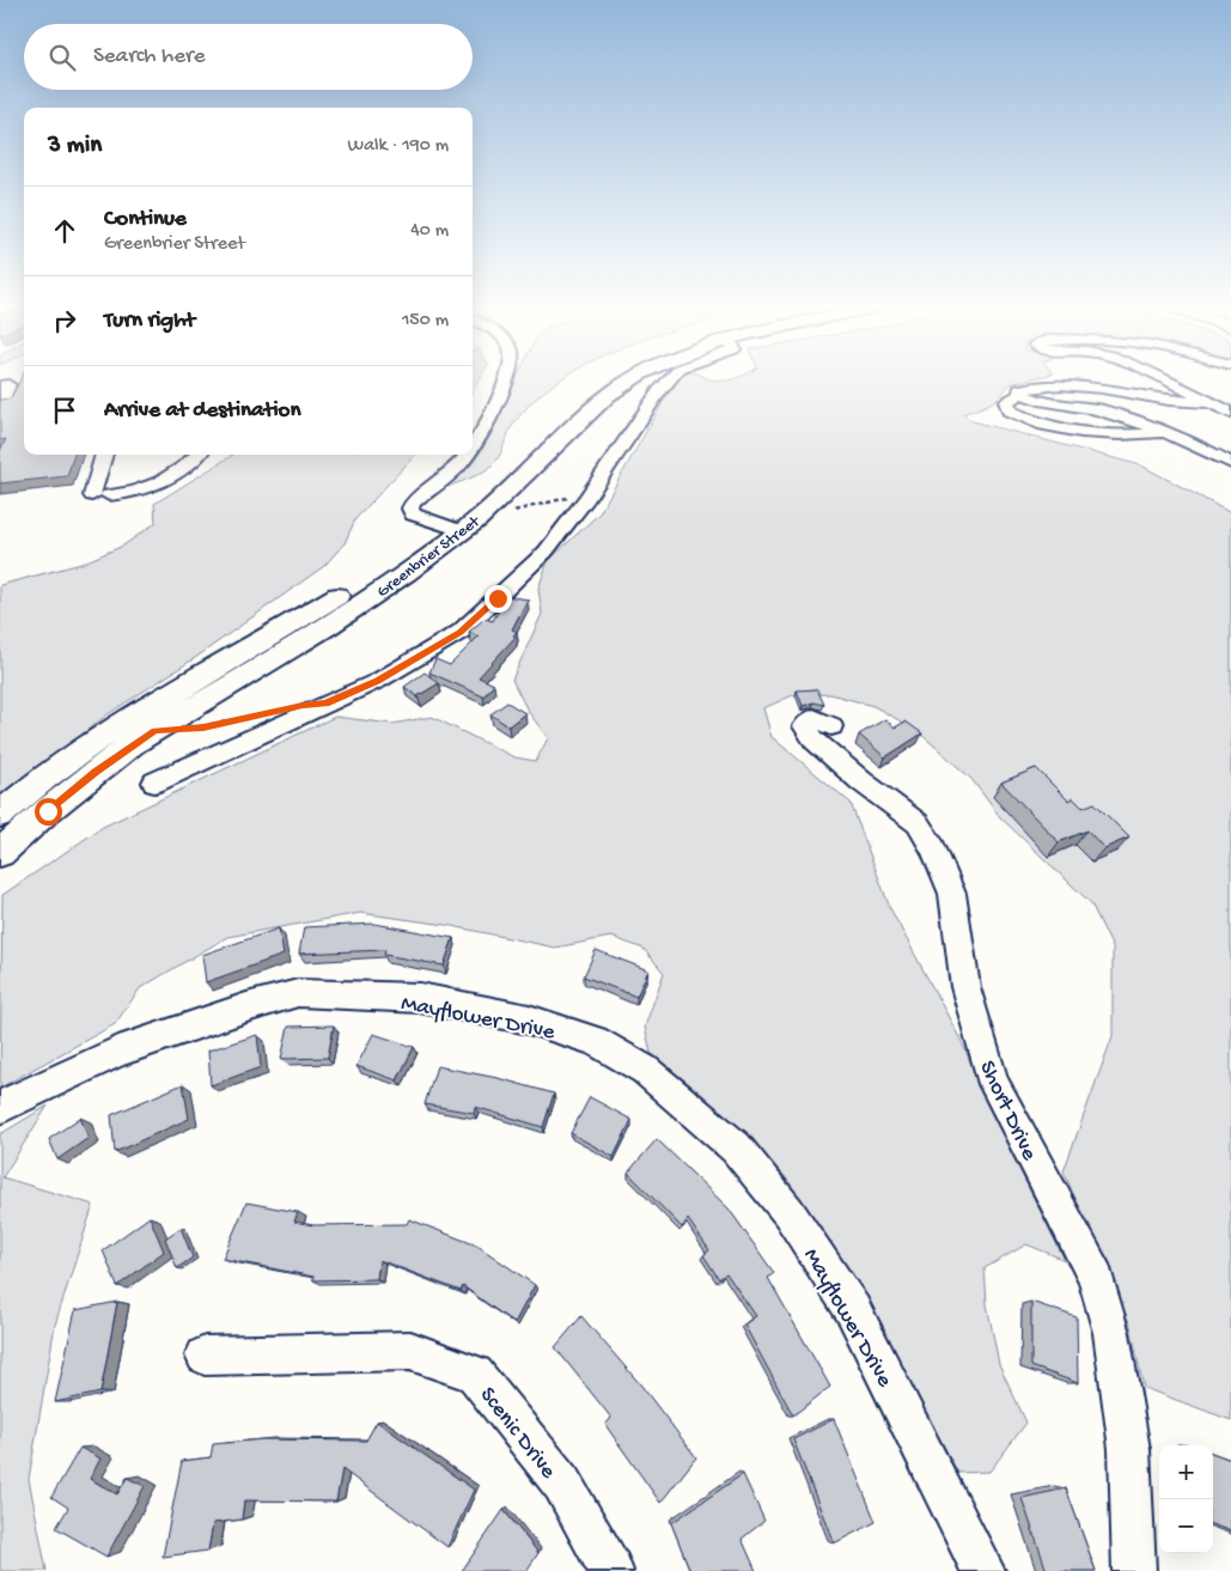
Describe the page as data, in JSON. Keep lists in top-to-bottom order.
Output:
{
  "streets": {
    "main road": ["Greenbrier Street"],
    "street": ["Mayflower Drive", "Short Drive", "Scenic Drive"]
  },
  "page": {
    "search": "Search here",
    "heading": ["3 min", "Walk · 190 m"],
    "list": [
      ["Continue", "Greenbrier Street", "40 m"],
      ["Turn right", "150 m"],
      "Arrive at destination"
    ],
    "map_buttons": ["+", "−"]
  }
}
